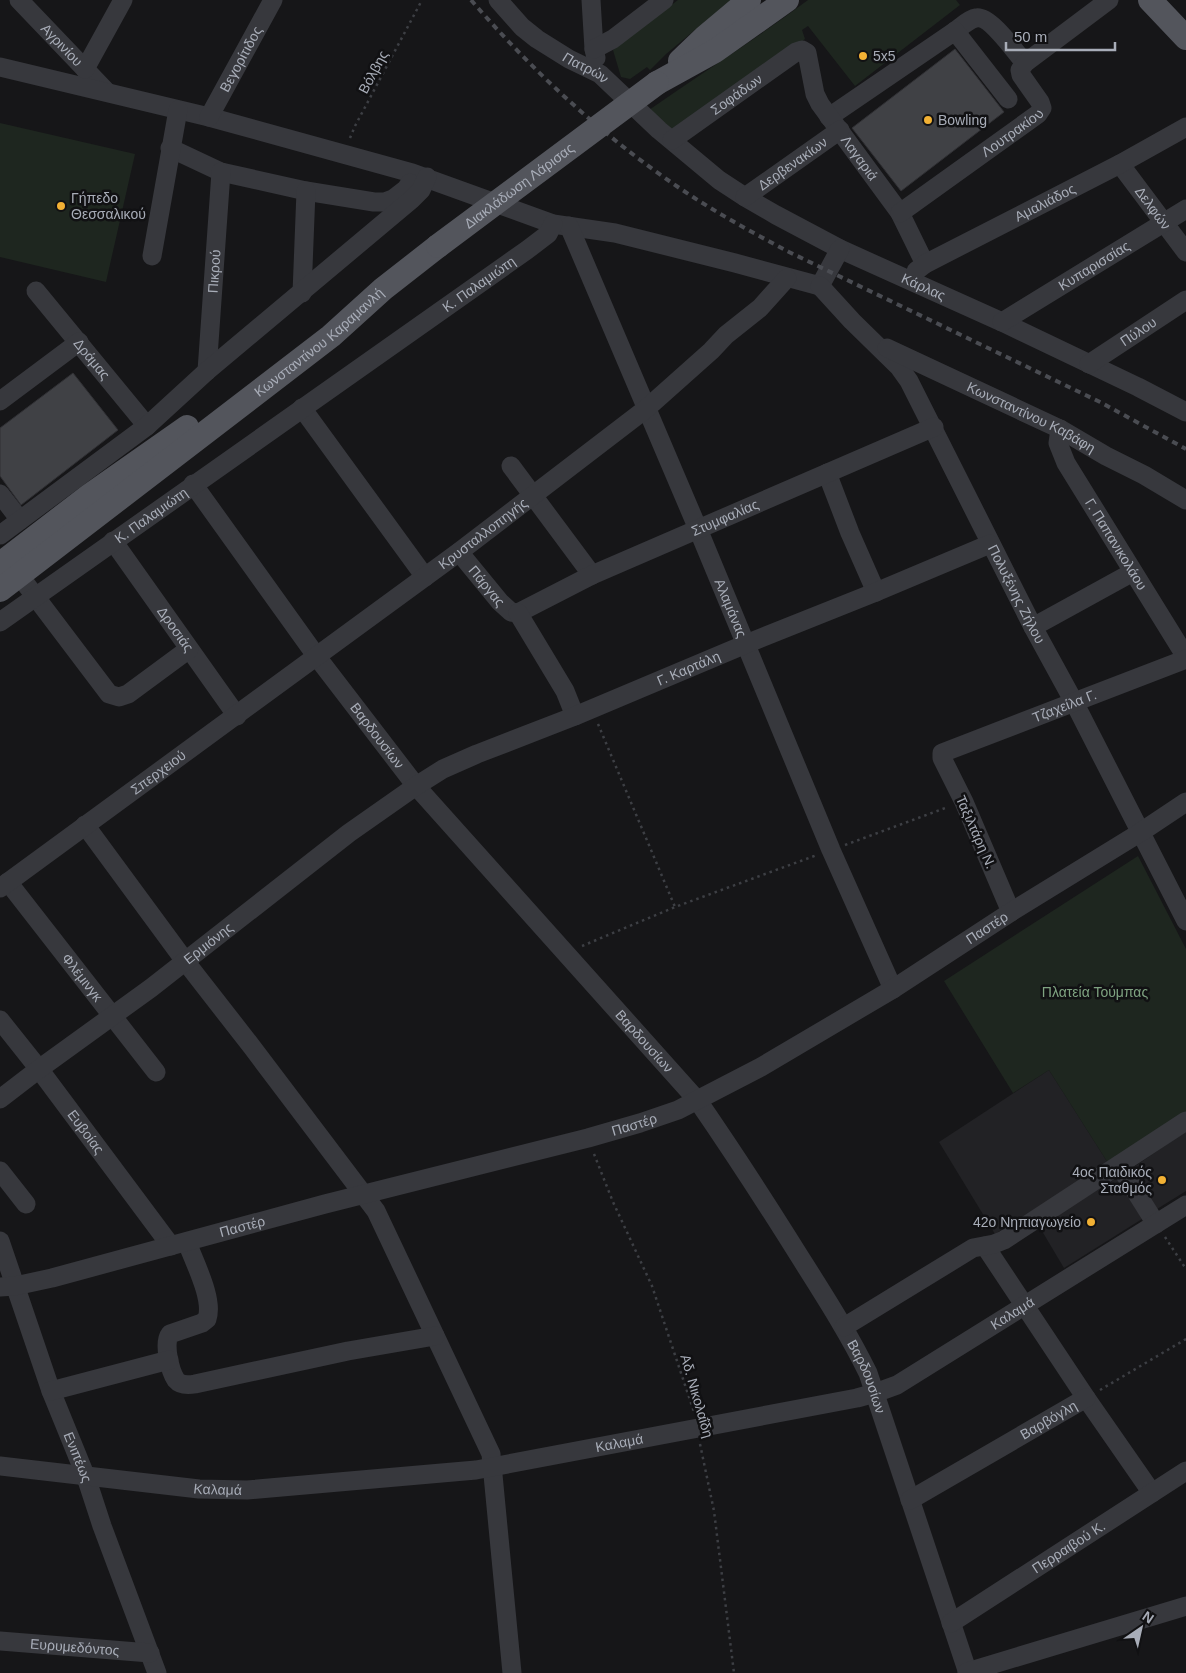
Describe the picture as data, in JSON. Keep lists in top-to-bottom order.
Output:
{
  "streets": {
    "main road": ["Διακλάδωση Λάρισας", "Κωνσταντίνου Καραμανλή"],
    "street": [
      "Αγρινίου",
      "Βεγορίτιδος",
      "Πατρών",
      "Σοφάδων",
      "Λουτρακίου",
      "Λαγαριά",
      "Δερβενακίων",
      "Αμαλιάδος",
      "Δελφών",
      "Κυπαρισσίας",
      "Πικρού",
      "Κ. Παλαμιώτη",
      "Κάρλας",
      "Πύλου",
      "Δράμας",
      "Κωνσταντίνου Καβάφη",
      "Στυμφαλίας",
      "Κρυσταλλοπηγής",
      "Γ. Παπανικολάου",
      "Πάργας",
      "Πολυξένης Ζήλου",
      "Αλαμάνας",
      "Δροσιάς",
      "Γ. Καρτάλη",
      "Τζαχείλα Γ.",
      "Βαρδουσίων",
      "Σπερχειού",
      "Ταξιλτάρη Ν.",
      "Παστέρ",
      "Ερμιόνης",
      "Φλέμινγκ",
      "Ευβοίας",
      "Καλαμά",
      "Βαρβόγλη",
      "Ενιπέως",
      "Περραιβού Κ.",
      "Ευρυμεδόντος"
    ],
    "path": ["Βόλβης", "Αδ. Νικολαΐδη"]
  },
  "crossings": [
    ["Πατρών", "Σοφάδων"],
    ["Πατρών", "Κάρλας"],
    ["Σοφάδων", "Λαγαριά"],
    ["Σοφάδων", "Κάρλας"],
    ["Λουτρακίου", "Λαγαριά"],
    ["Λουτρακίου", "Δερβενακίων"],
    ["Λαγαριά", "Δερβενακίων"],
    ["Λαγαριά", "Αμαλιάδος"],
    ["Δερβενακίων", "Κάρλας"],
    ["Διακλάδωση Λάρισας", "Κωνσταντίνου Καραμανλή"],
    ["Αμαλιάδος", "Δελφών"],
    ["Αμαλιάδος", "Κάρλας"],
    ["Δελφών", "Κυπαρισσίας"],
    ["Κυπαρισσίας", "Κάρλας"],
    ["Κ. Παλαμιώτη", "Αλαμάνας"],
    ["Κ. Παλαμιώτη", "Δροσιάς"],
    ["Κ. Παλαμιώτη", "Βαρδουσίων"],
    ["Κάρλας", "Πύλου"],
    ["Κωνσταντίνου Καβάφη", "Γ. Παπανικολάου"],
    ["Κωνσταντίνου Καβάφη", "Πολυξένης Ζήλου"],
    ["Στυμφαλίας", "Πάργας"],
    ["Στυμφαλίας", "Πολυξένης Ζήλου"],
    ["Στυμφαλίας", "Αλαμάνας"],
    ["Κρυσταλλοπηγής", "Πάργας"],
    ["Κρυσταλλοπηγής", "Αλαμάνας"],
    ["Κρυσταλλοπηγής", "Βαρδουσίων"],
    ["Κρυσταλλοπηγής", "Σπερχειού"],
    ["Γ. Παπανικολάου", "Τζαχείλα Γ."],
    ["Πολυξένης Ζήλου", "Γ. Καρτάλη"],
    ["Πολυξένης Ζήλου", "Τζαχείλα Γ."],
    ["Πολυξένης Ζήλου", "Παστέρ"],
    ["Αλαμάνας", "Γ. Καρτάλη"],
    ["Αλαμάνας", "Παστέρ"],
    ["Δροσιάς", "Σπερχειού"],
    ["Γ. Καρτάλη", "Βαρδουσίων"],
    ["Γ. Καρτάλη", "Ερμιόνης"],
    ["Τζαχείλα Γ.", "Ταξιλτάρη Ν."],
    ["Βαρδουσίων", "Σπερχειού"],
    ["Βαρδουσίων", "Παστέρ"],
    ["Βαρδουσίων", "Ερμιόνης"],
    ["Βαρδουσίων", "Καλαμά"],
    ["Βαρδουσίων", "Βαρβόγλη"],
    ["Βαρδουσίων", "Περραιβού Κ."],
    ["Σπερχειού", "Φλέμινγκ"],
    ["Ταξιλτάρη Ν.", "Παστέρ"],
    ["Παστέρ", "Ευβοίας"],
    ["Παστέρ", "Αδ. Νικολαΐδη"],
    ["Παστέρ", "Ενιπέως"],
    ["Ερμιόνης", "Φλέμινγκ"],
    ["Ερμιόνης", "Ευβοίας"],
    ["Καλαμά", "Αδ. Νικολαΐδη"],
    ["Καλαμά", "Ενιπέως"],
    ["Ενιπέως", "Ευρυμεδόντος"]
  ],
  "parks": ["Πλατεία Τούμπας"],
  "places": [
    "5x5",
    "Bowling",
    "Γήπεδο Θεσσαλικού",
    "4ος Παιδικός Σταθμός",
    "42ο Νηπιαγωγείο"
  ],
  "scale_bar": "50 m",
  "north": "top right"
}
